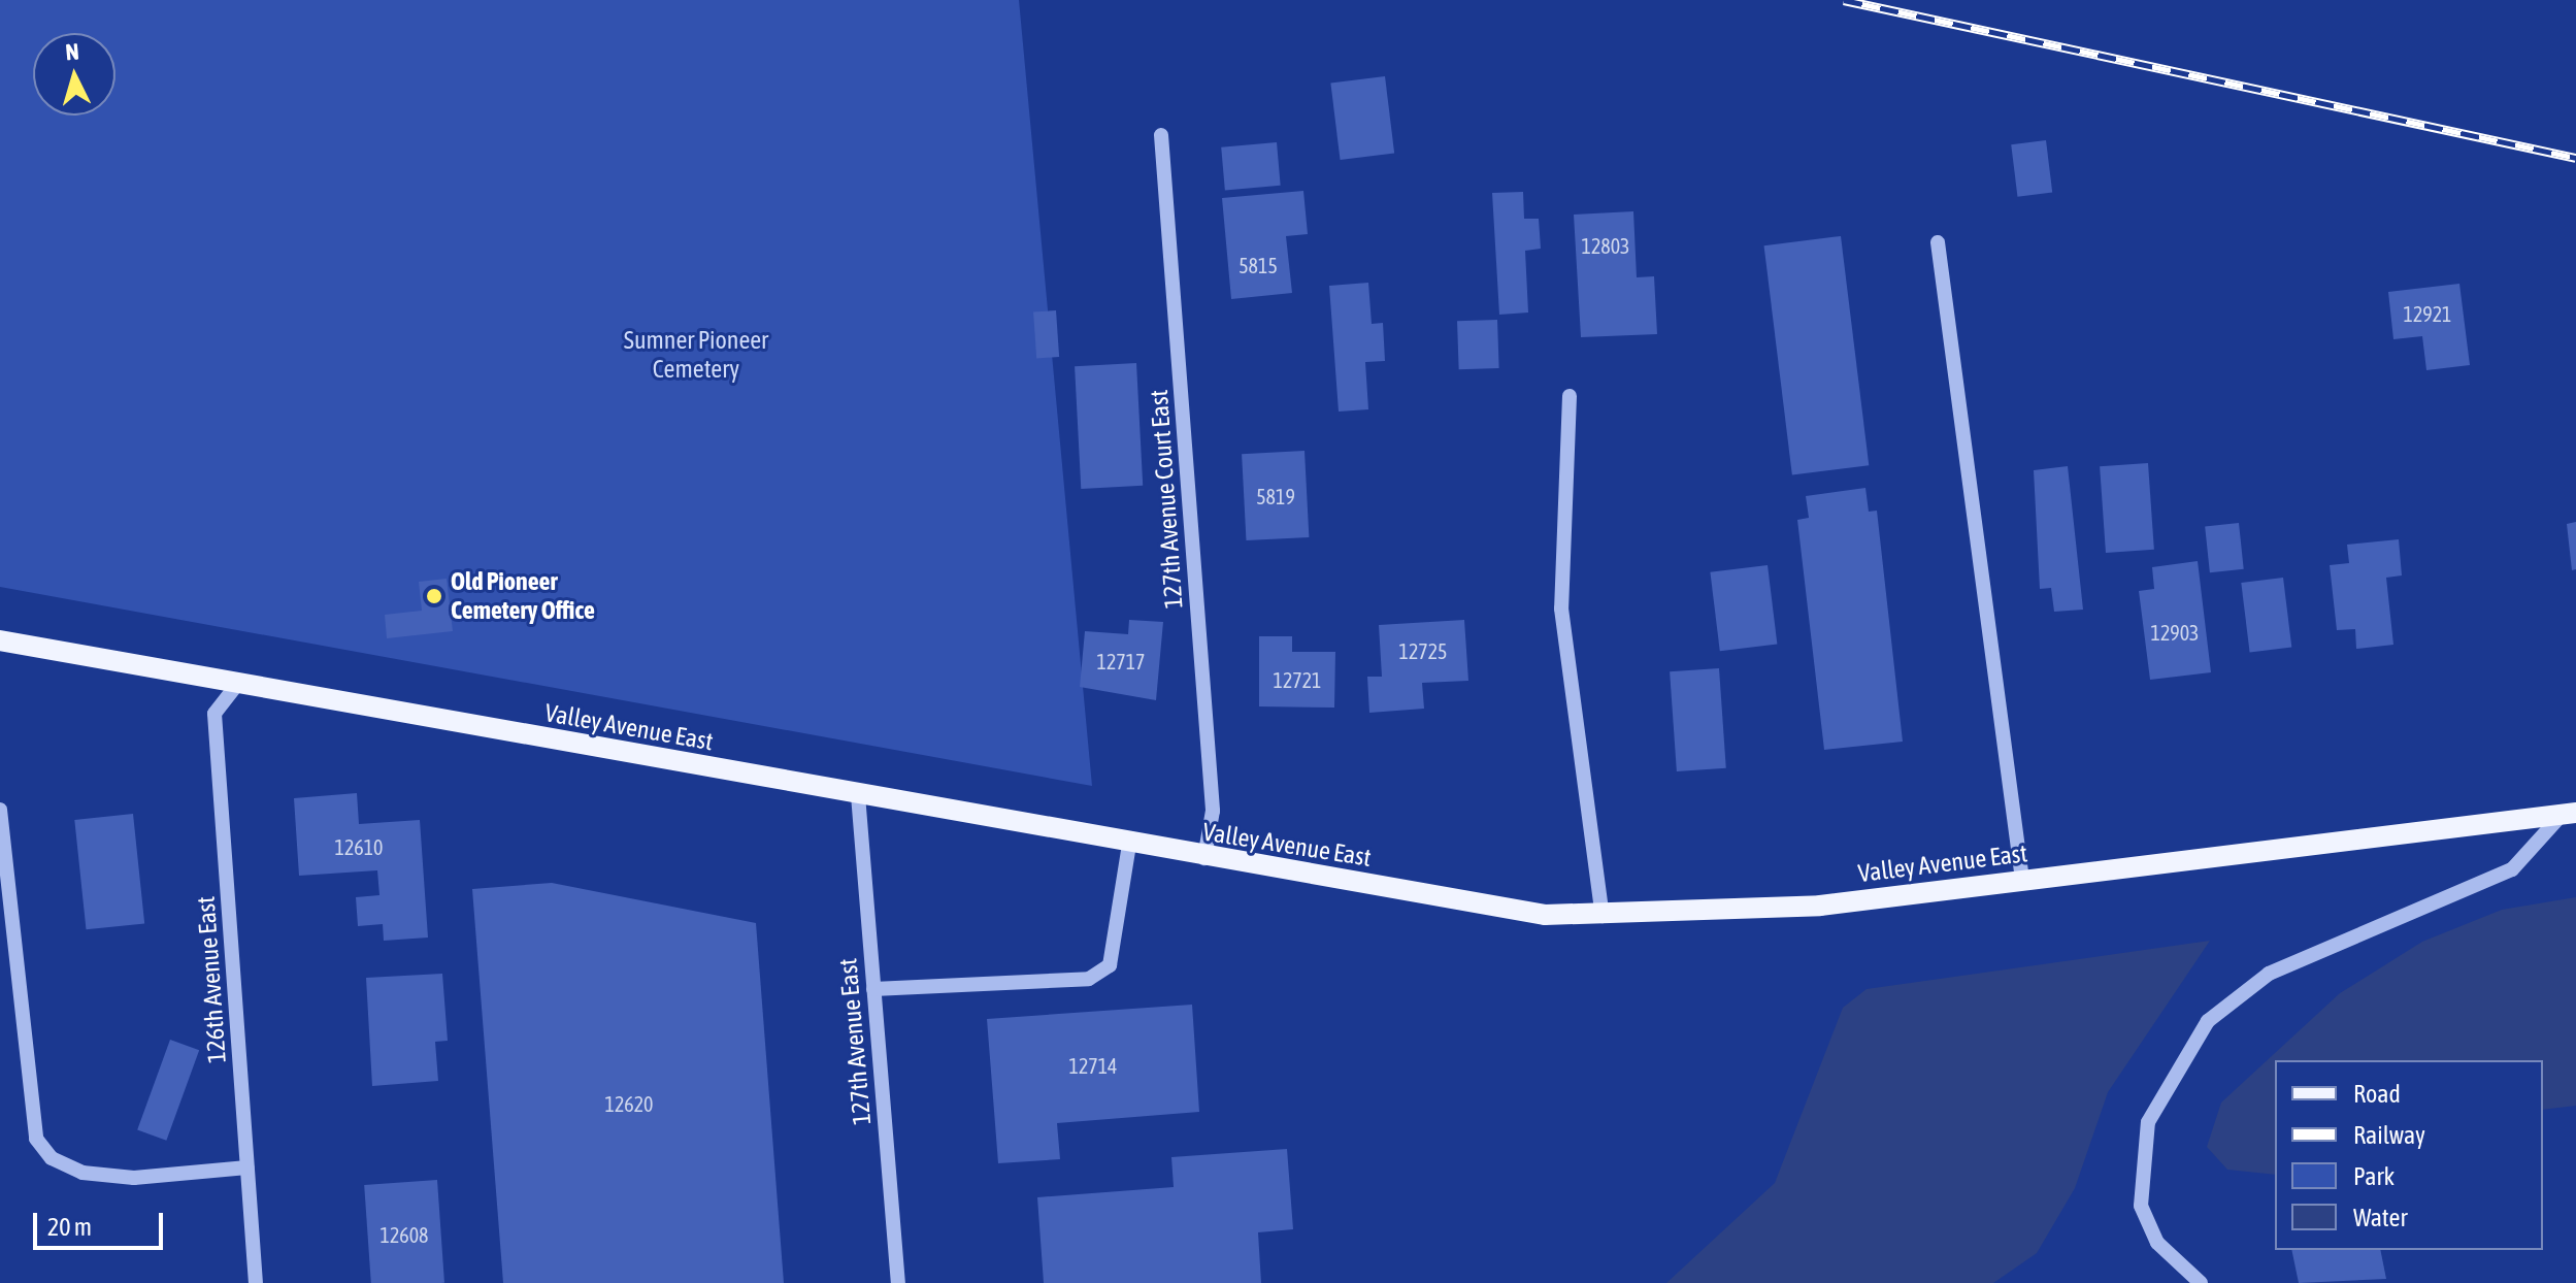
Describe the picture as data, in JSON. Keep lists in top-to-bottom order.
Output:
{
  "streets": {
    "main road": ["Valley Avenue East"],
    "street": ["127th Avenue Court East", "126th Avenue East", "127th Avenue East"]
  },
  "crossings": [
    ["127th Avenue Court East", "Valley Avenue East"],
    ["Valley Avenue East", "126th Avenue East"],
    ["Valley Avenue East", "127th Avenue East"]
  ],
  "parks": ["Sumner Pioneer Cemetery"],
  "places": ["Old Pioneer Cemetery Office"],
  "house_numbers": [
    "12803",
    "5815",
    "12921",
    "5819",
    "12903",
    "12725",
    "12717",
    "12721",
    "12610",
    "12714",
    "12620",
    "12608"
  ],
  "legend": [
    "Road",
    "Railway",
    "Park",
    "Water"
  ],
  "scale_bar": "20 m",
  "north": "top"
}
